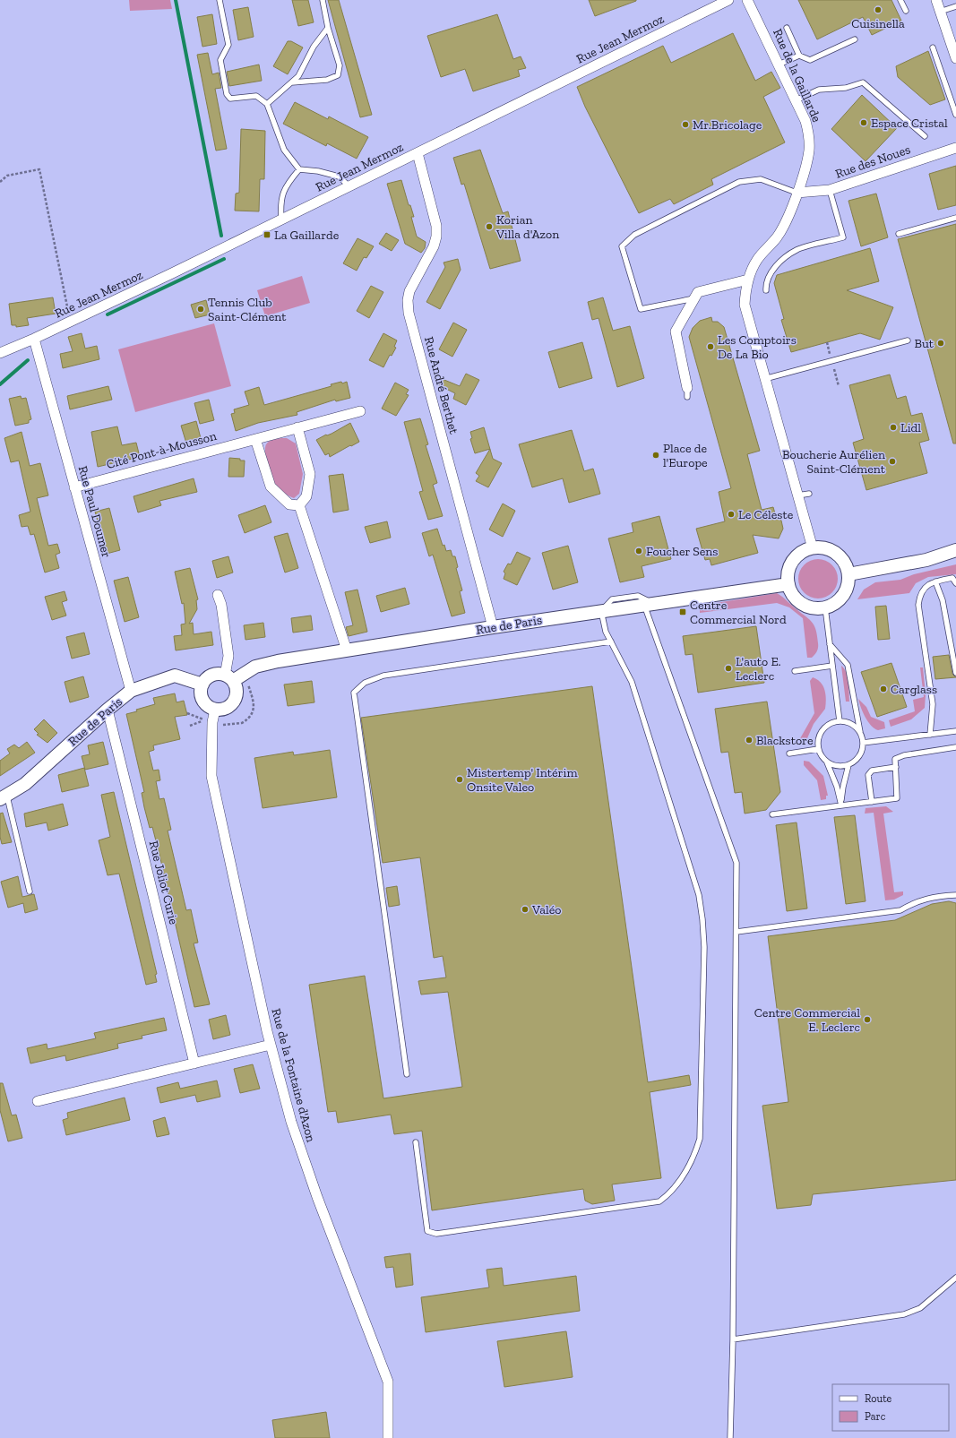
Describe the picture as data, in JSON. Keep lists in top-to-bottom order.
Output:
{
  "streets": {
    "street": [
      "Rue Jean Mermoz",
      "Rue de la Gaillarde",
      "Rue des Noues",
      "Rue André Berthet",
      "Cité Pont-à-Mousson",
      "Rue Paul Doumer",
      "Rue de Paris",
      "Rue Joliot Curie",
      "Rue de la Fontaine d'Azon"
    ]
  },
  "crossings": [
    ["Rue Jean Mermoz", "Rue André Berthet"],
    ["Rue Jean Mermoz", "Rue Paul Doumer"],
    ["Rue de la Gaillarde", "Rue des Noues"],
    ["Rue de la Gaillarde", "Rue de Paris"],
    ["Rue André Berthet", "Rue de Paris"],
    ["Cité Pont-à-Mousson", "Rue Paul Doumer"],
    ["Rue Paul Doumer", "Rue de Paris"],
    ["Rue de Paris", "Rue Joliot Curie"],
    ["Rue de Paris", "Rue de la Fontaine d'Azon"]
  ],
  "places": {
    "other": [
      "Cuisinella",
      "Espace Cristal",
      "Mr.Bricolage",
      "Korian Villa d'Azon",
      "Tennis Club Saint-Clément",
      "But",
      "Les Comptoirs De La Bio",
      "Lidl",
      "Place de l'Europe",
      "Boucherie Aurélien Saint-Clément",
      "Le Céleste",
      "Foucher Sens",
      "L'auto E. Leclerc",
      "Carglass",
      "Blackstore",
      "Mistertemp' Intérim Onsite Valeo",
      "Valéo",
      "Centre Commercial E. Leclerc"
    ],
    "transit": ["La Gaillarde", "Centre Commercial Nord"]
  },
  "legend": ["Route", "Parc"]
}
